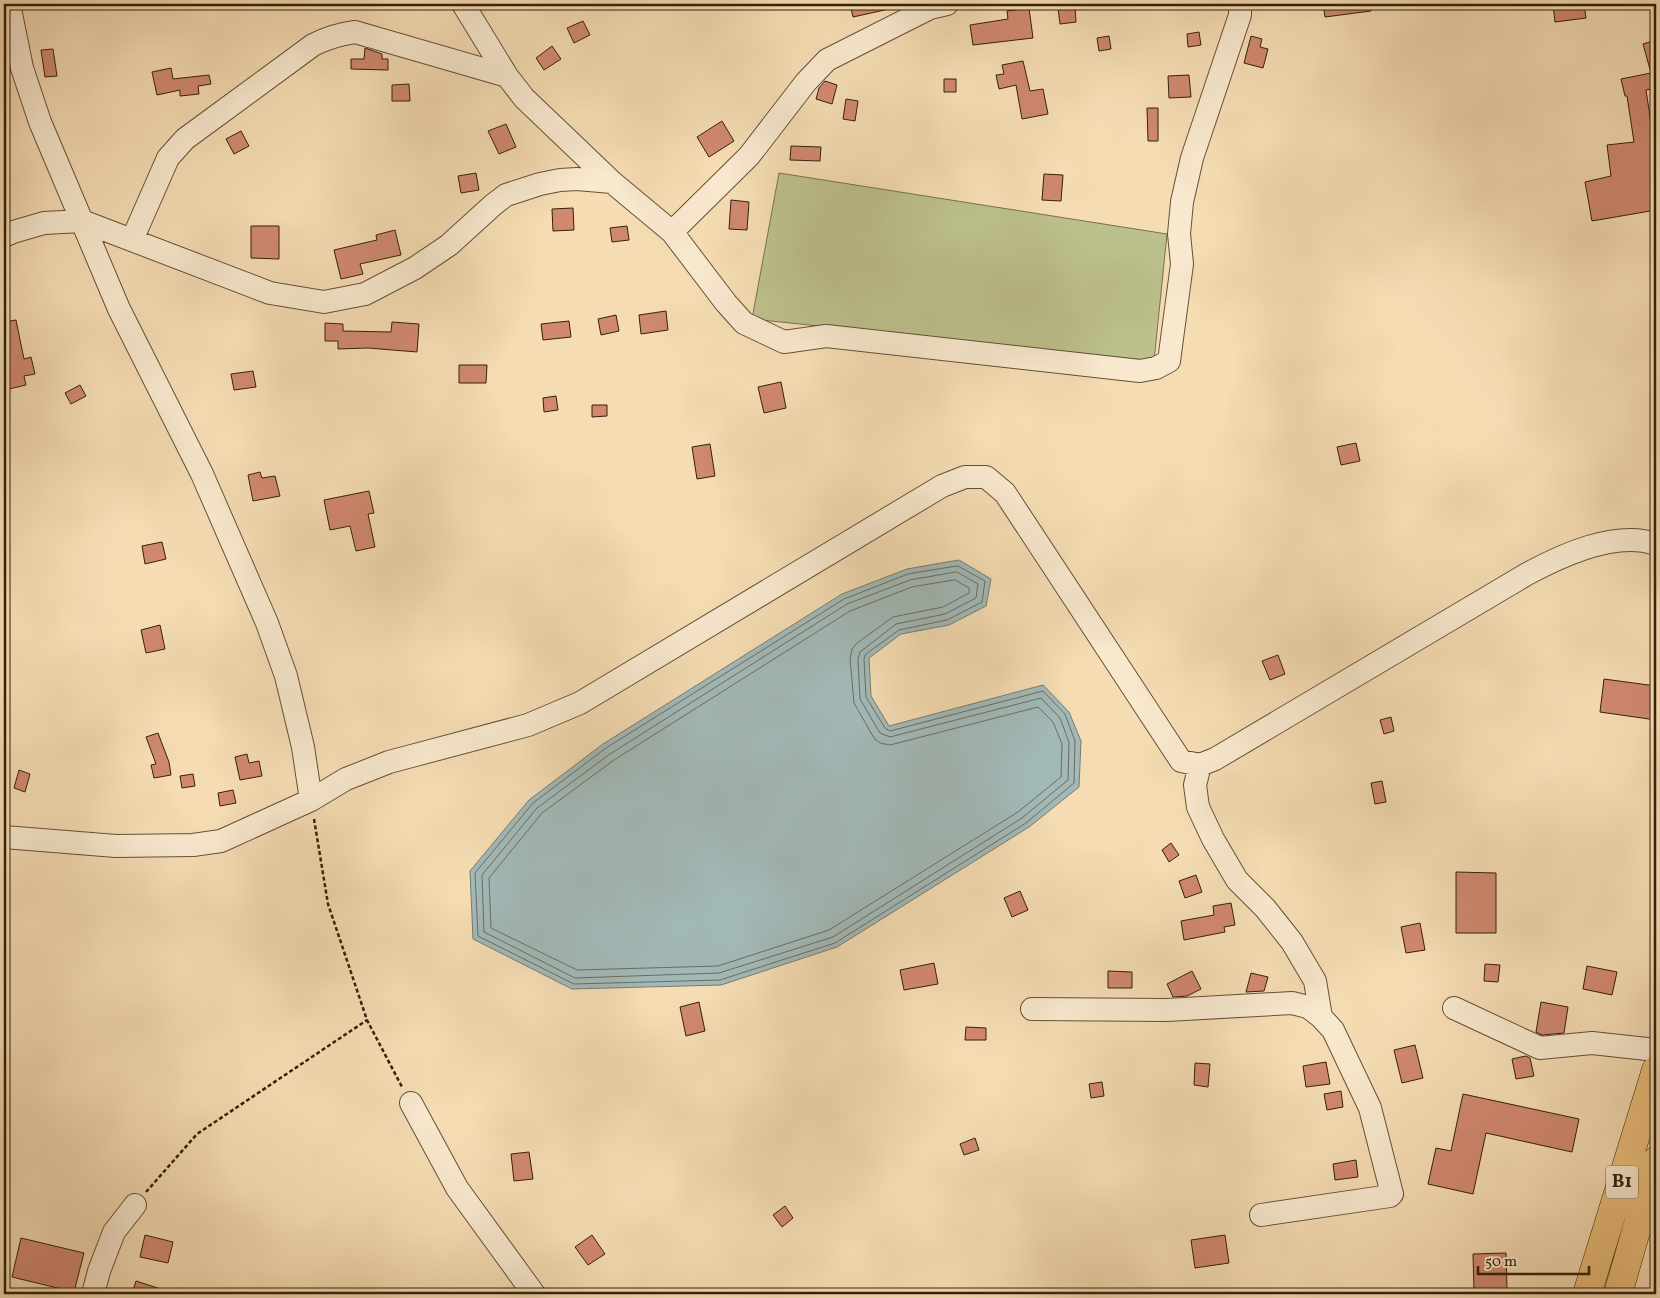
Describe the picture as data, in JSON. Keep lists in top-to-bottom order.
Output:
{
  "streets": {
    "main road": ["B1"]
  },
  "scale_bar": "50 m"
}
